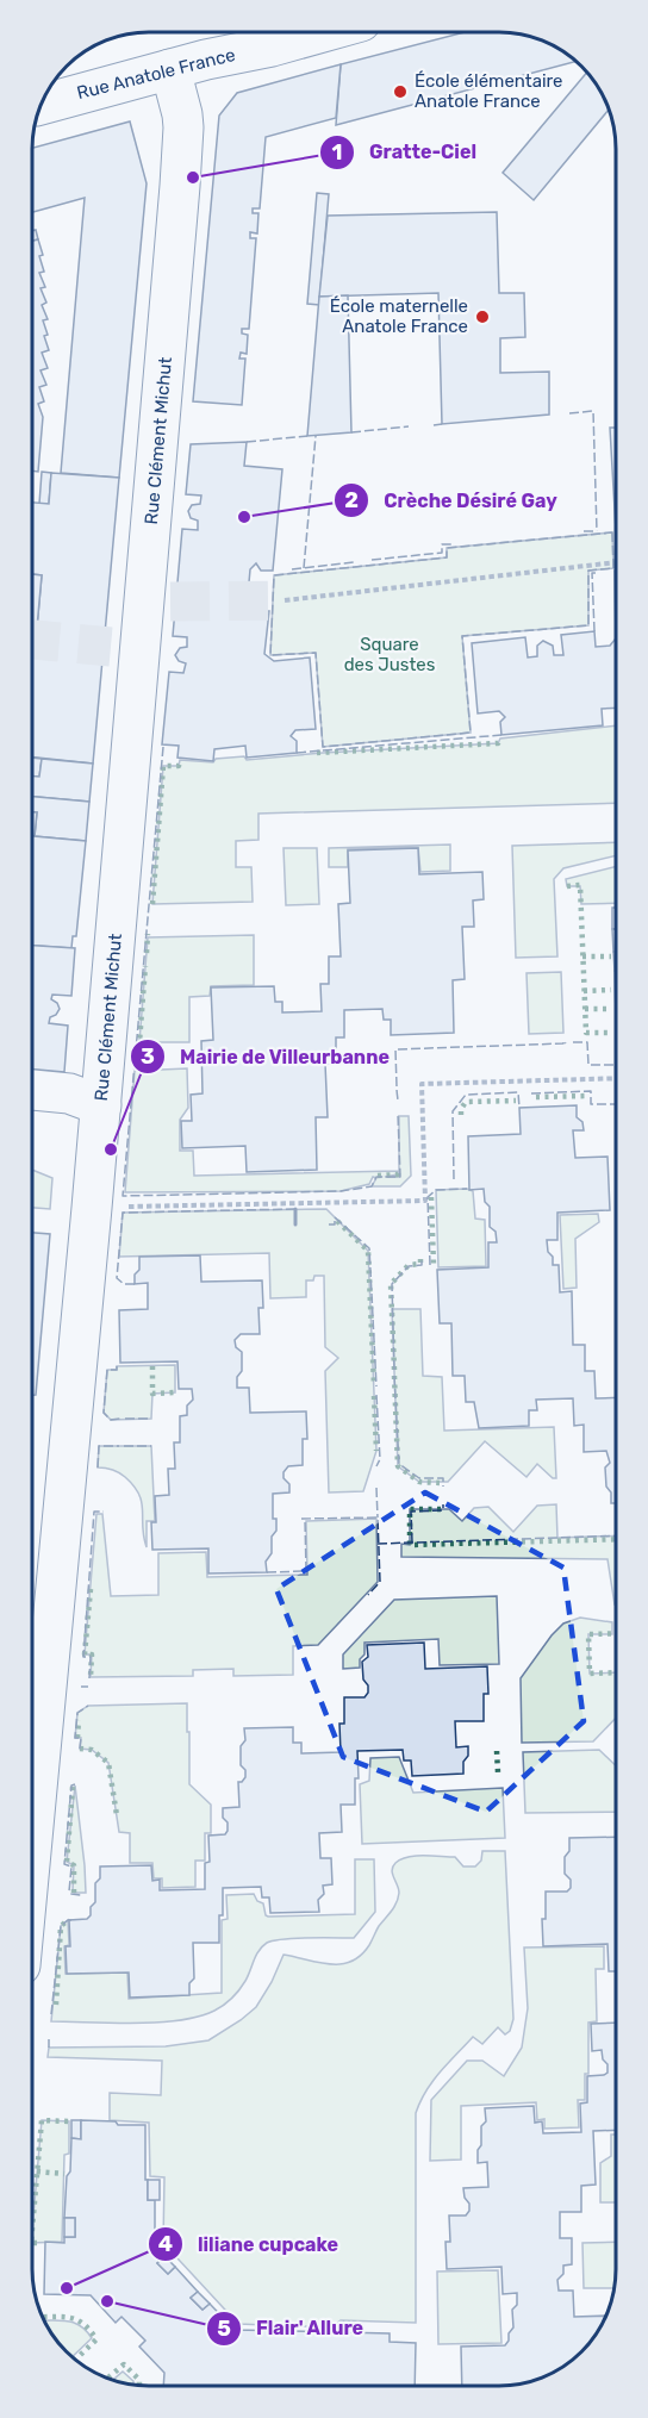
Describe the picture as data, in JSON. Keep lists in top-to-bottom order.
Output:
{
  "streets": {
    "street": ["Rue Anatole France", "Rue Clément Michut"]
  },
  "crossings": [
    ["Rue Anatole France", "Rue Clément Michut"]
  ],
  "parks": ["Square des Justes"],
  "places": [
    "École élémentaire Anatole France",
    "Gratte-Ciel",
    "École maternelle Anatole France",
    "Crèche Désiré Gay",
    "Mairie de Villeurbanne",
    "liliane cupcake",
    "Flair' Allure"
  ]
}
